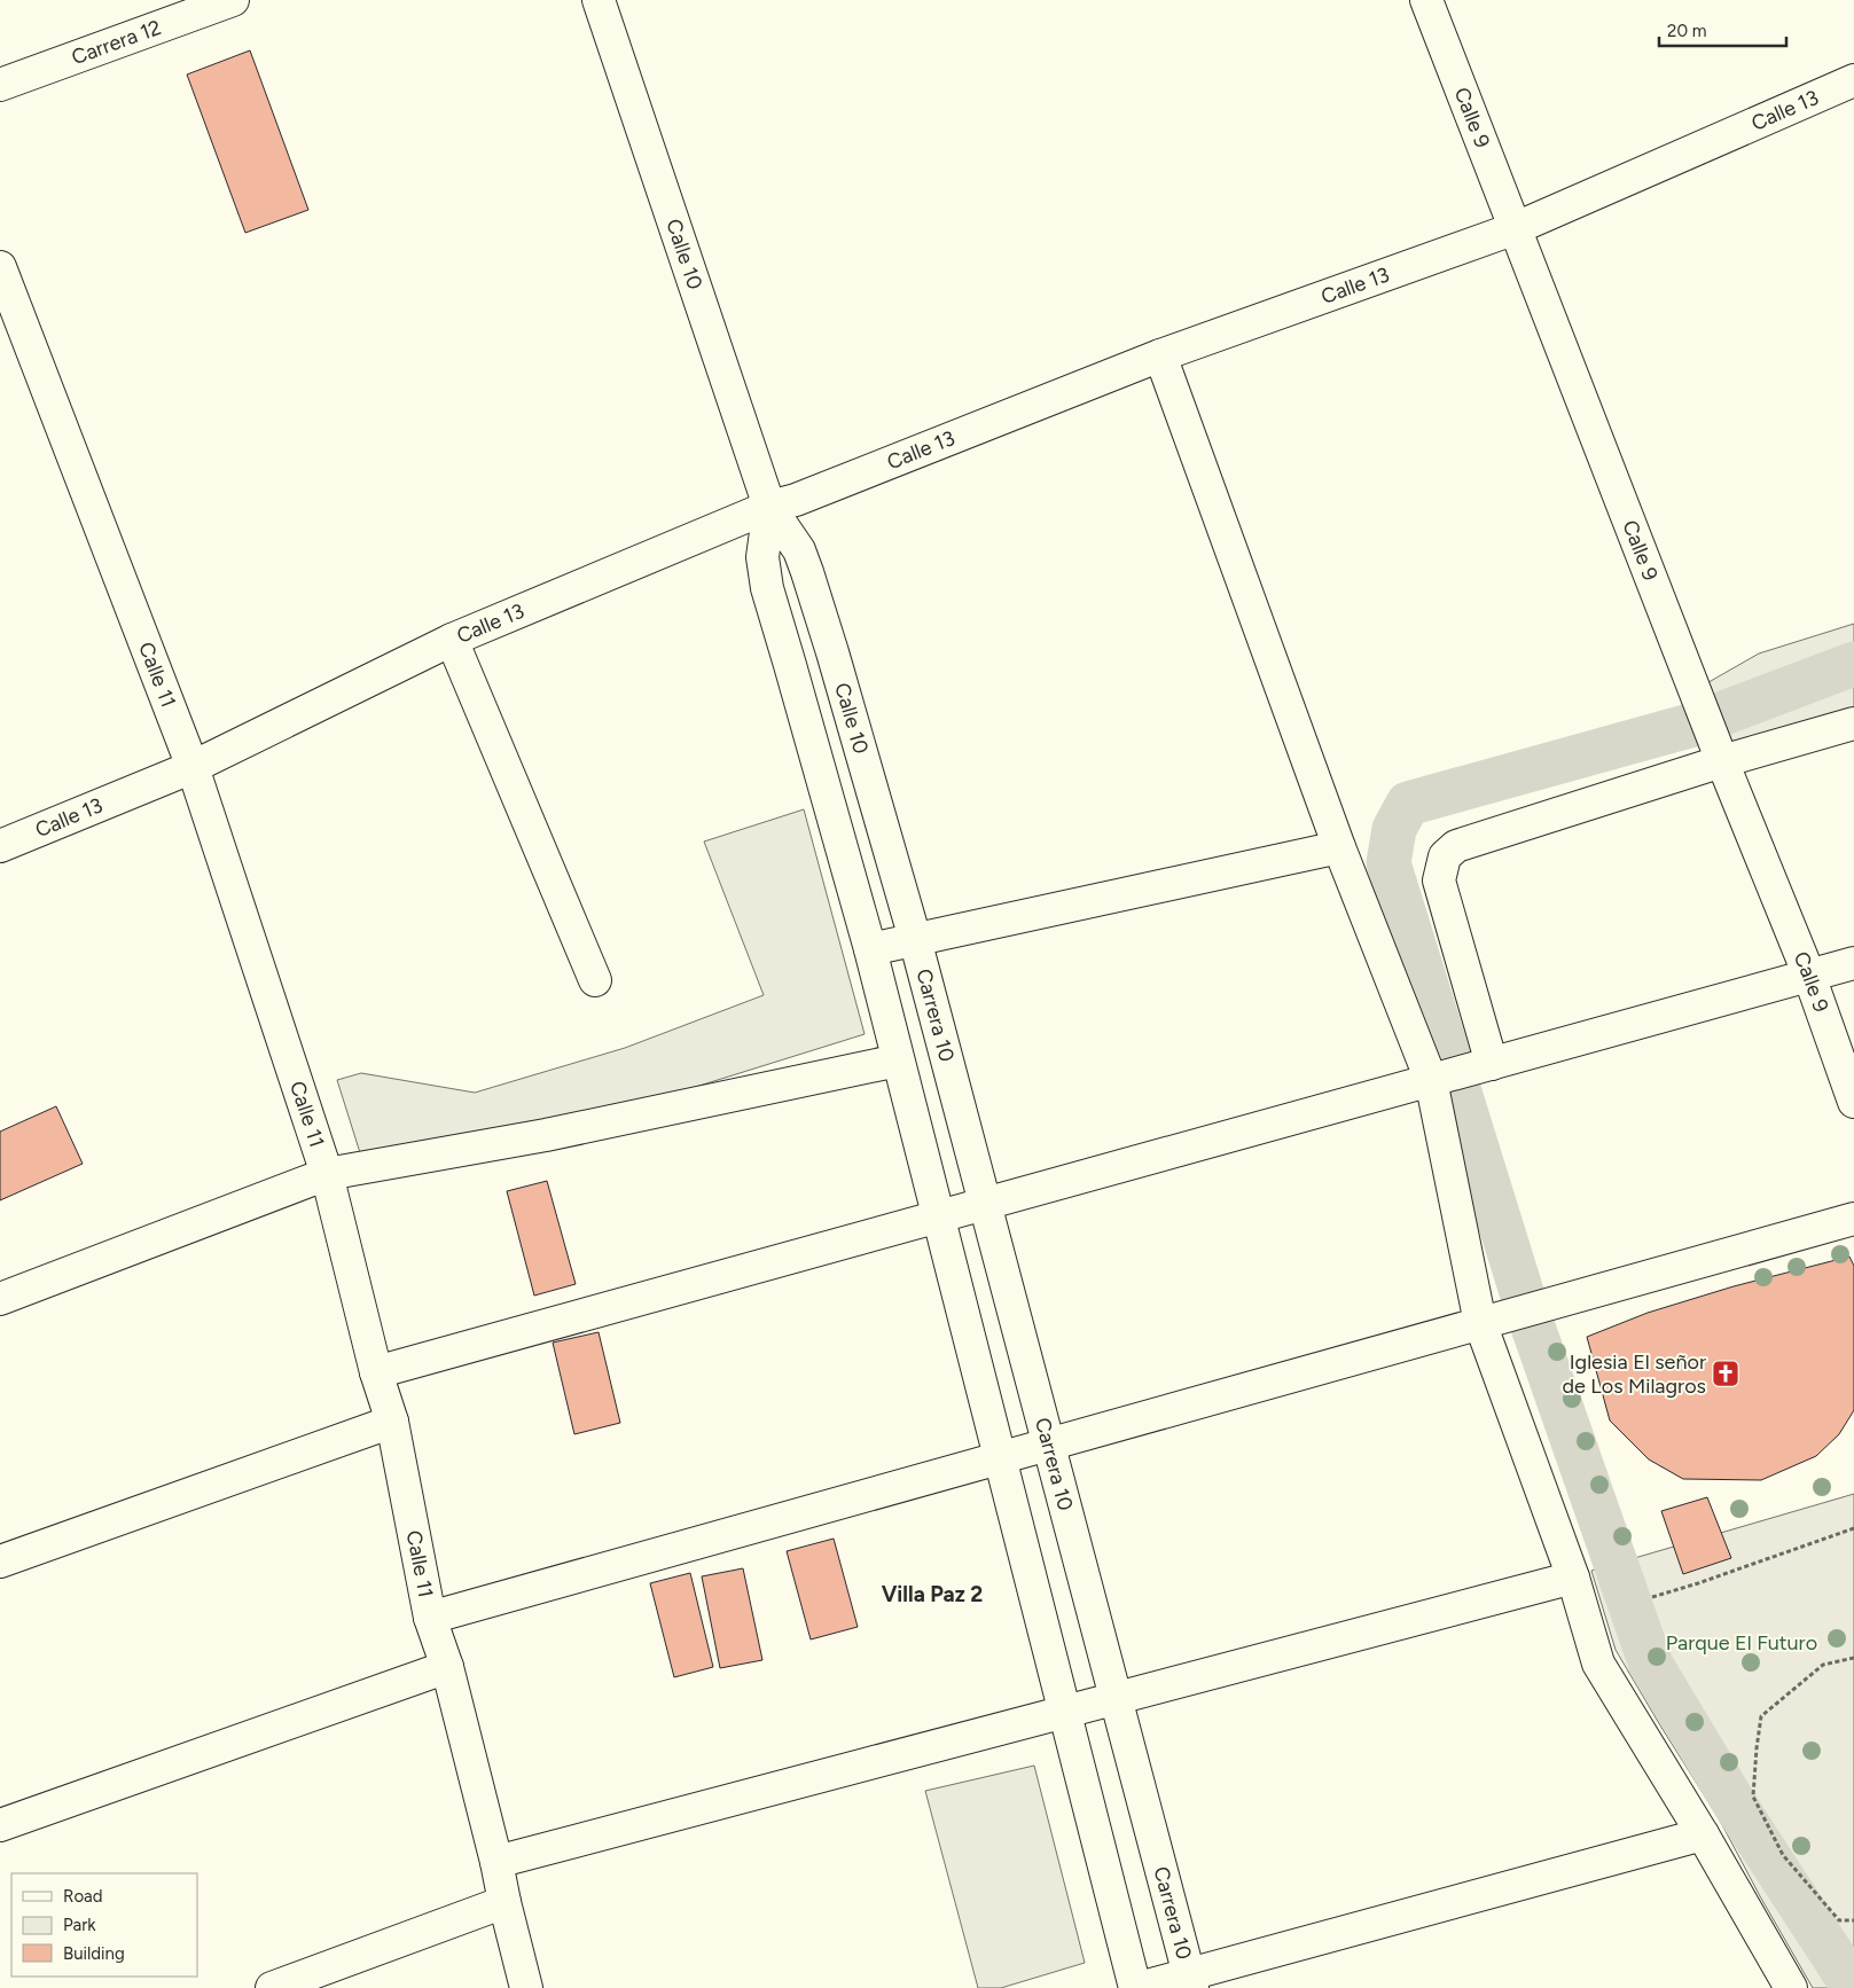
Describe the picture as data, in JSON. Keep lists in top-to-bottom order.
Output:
{
  "streets": {
    "street": [
      "Carrera 12",
      "Calle 13",
      "Calle 9",
      "Calle 10",
      "Calle 11",
      "Carrera 10"
    ]
  },
  "crossings": [
    ["Calle 13", "Calle 9"],
    ["Calle 13", "Calle 10"],
    ["Calle 13", "Calle 11"],
    ["Calle 10", "Carrera 10"]
  ],
  "districts": ["Villa Paz 2"],
  "parks": ["Parque El Futuro"],
  "places": {
    "church": ["Iglesia El señor de Los Milagros"]
  },
  "legend": ["Road", "Park", "Building"],
  "scale_bar": "20 m"
}
